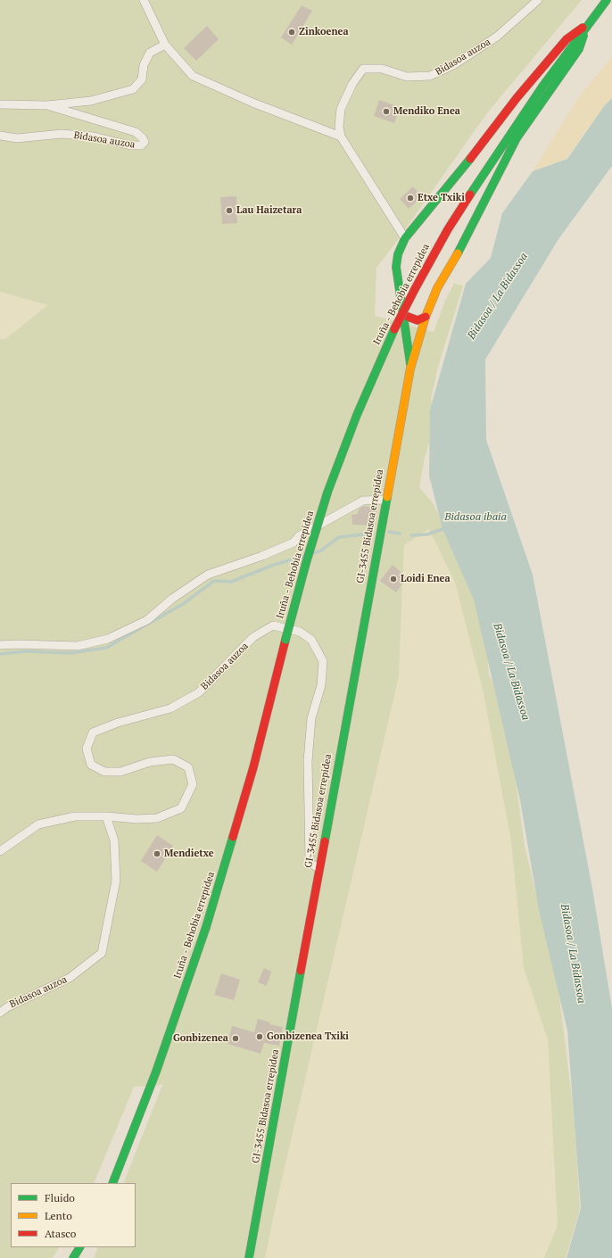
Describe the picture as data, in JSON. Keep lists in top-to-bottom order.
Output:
{
  "streets": {
    "main road": ["Iruña - Behobia errepidea", "GI-3455 Bidasoa errepidea"],
    "street": ["Bidasoa auzoa"]
  },
  "crossings": [
    ["Bidasoa auzoa", "GI-3455 Bidasoa errepidea"]
  ],
  "water": ["Bidasoa / La Bidassoa", "Bidasoa ibaia"],
  "places": [
    "Zinkoenea",
    "Mendiko Enea",
    "Etxe Txiki",
    "Lau Haizetara",
    "Loidi Enea",
    "Mendietxe",
    "Gonbizenea Txiki",
    "Gonbizenea"
  ],
  "legend": ["Fluido", "Lento", "Atasco"]
}
